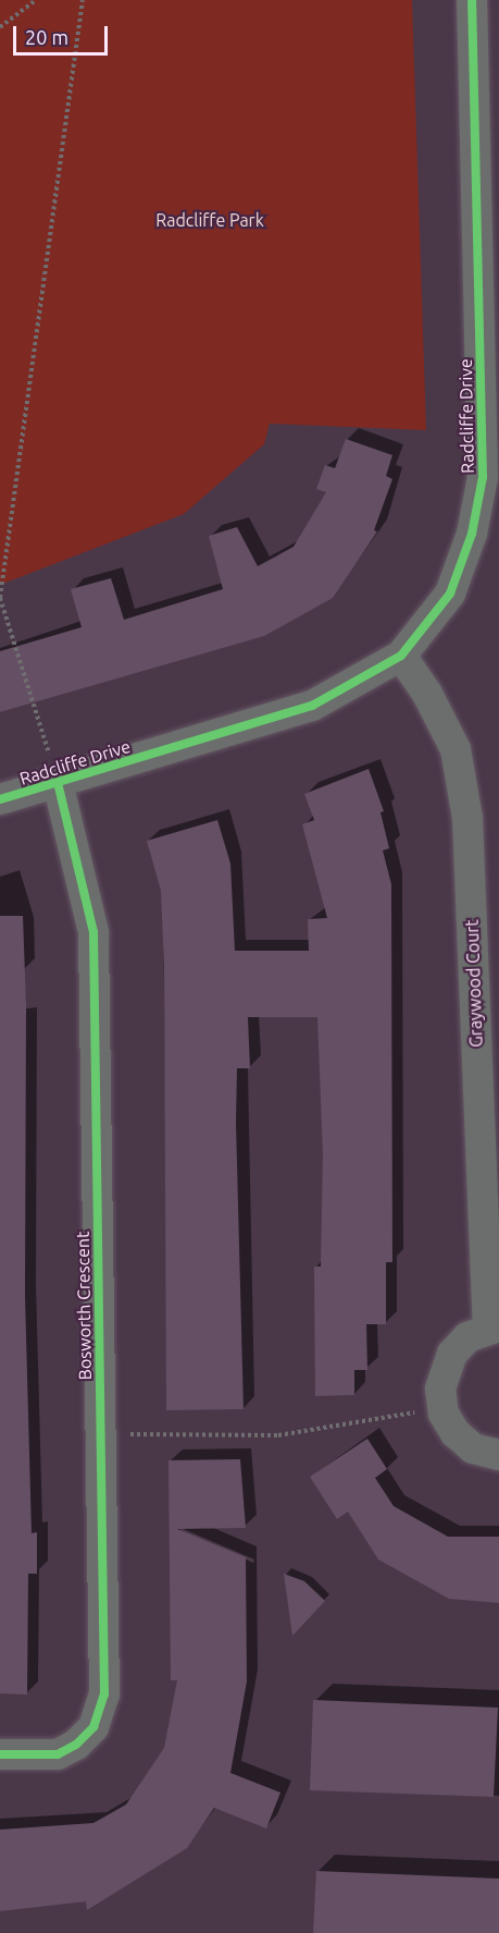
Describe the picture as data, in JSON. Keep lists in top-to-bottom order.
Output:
{
  "streets": {
    "street": ["Radcliffe Drive", "Graywood Court", "Bosworth Crescent"]
  },
  "crossings": [
    ["Radcliffe Drive", "Graywood Court"],
    ["Radcliffe Drive", "Bosworth Crescent"]
  ],
  "parks": ["Radcliffe Park"],
  "scale_bar": "20 m"
}
